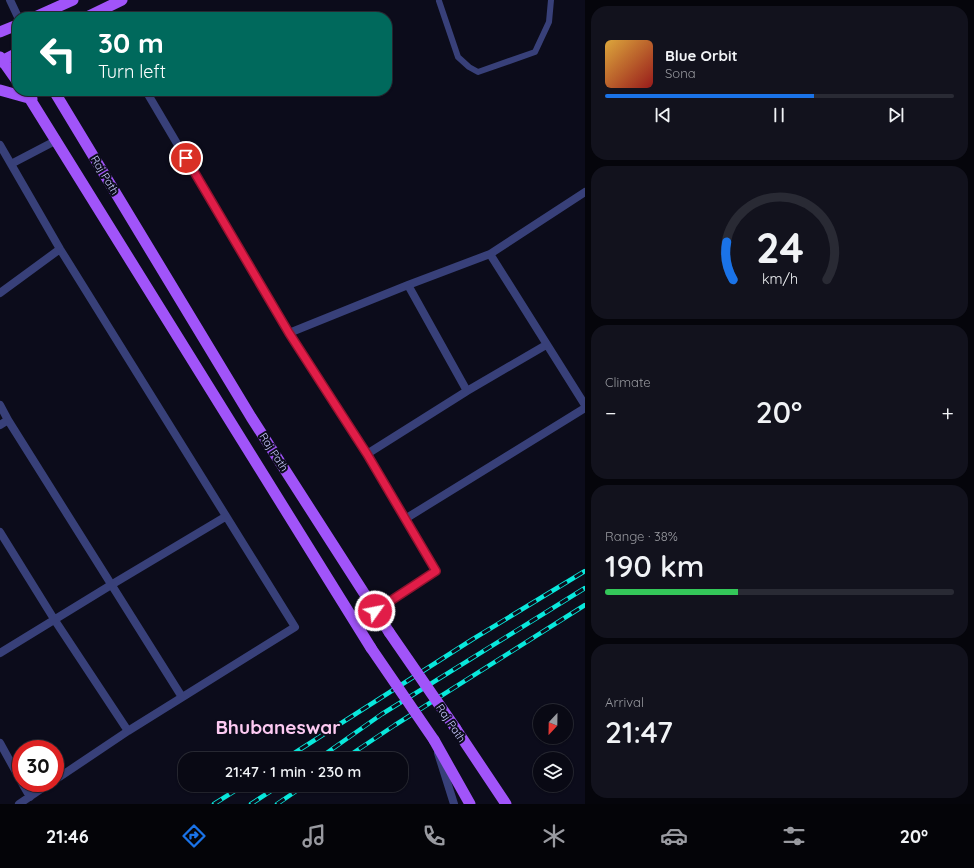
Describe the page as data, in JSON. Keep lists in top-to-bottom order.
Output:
{
  "streets": {
    "main road": ["Raj Path"]
  },
  "districts": ["Bhubaneswar"],
  "north": "bottom",
  "page": {
    "turn": ["30 m", "Turn left"],
    "song": ["Blue Orbit", "Sona"],
    "tile": [
      "Climate",
      ["Range · 38%", "190 km"],
      ["Arrival", "21:47"]
    ],
    "heat": ["−", "20°", "+"],
    "limit": "30",
    "trip": "21:47 · 1 min · 230 m",
    "tabs": ["21:46", "20°"],
    "gauge": ["24", "km/h"]
  }
}
